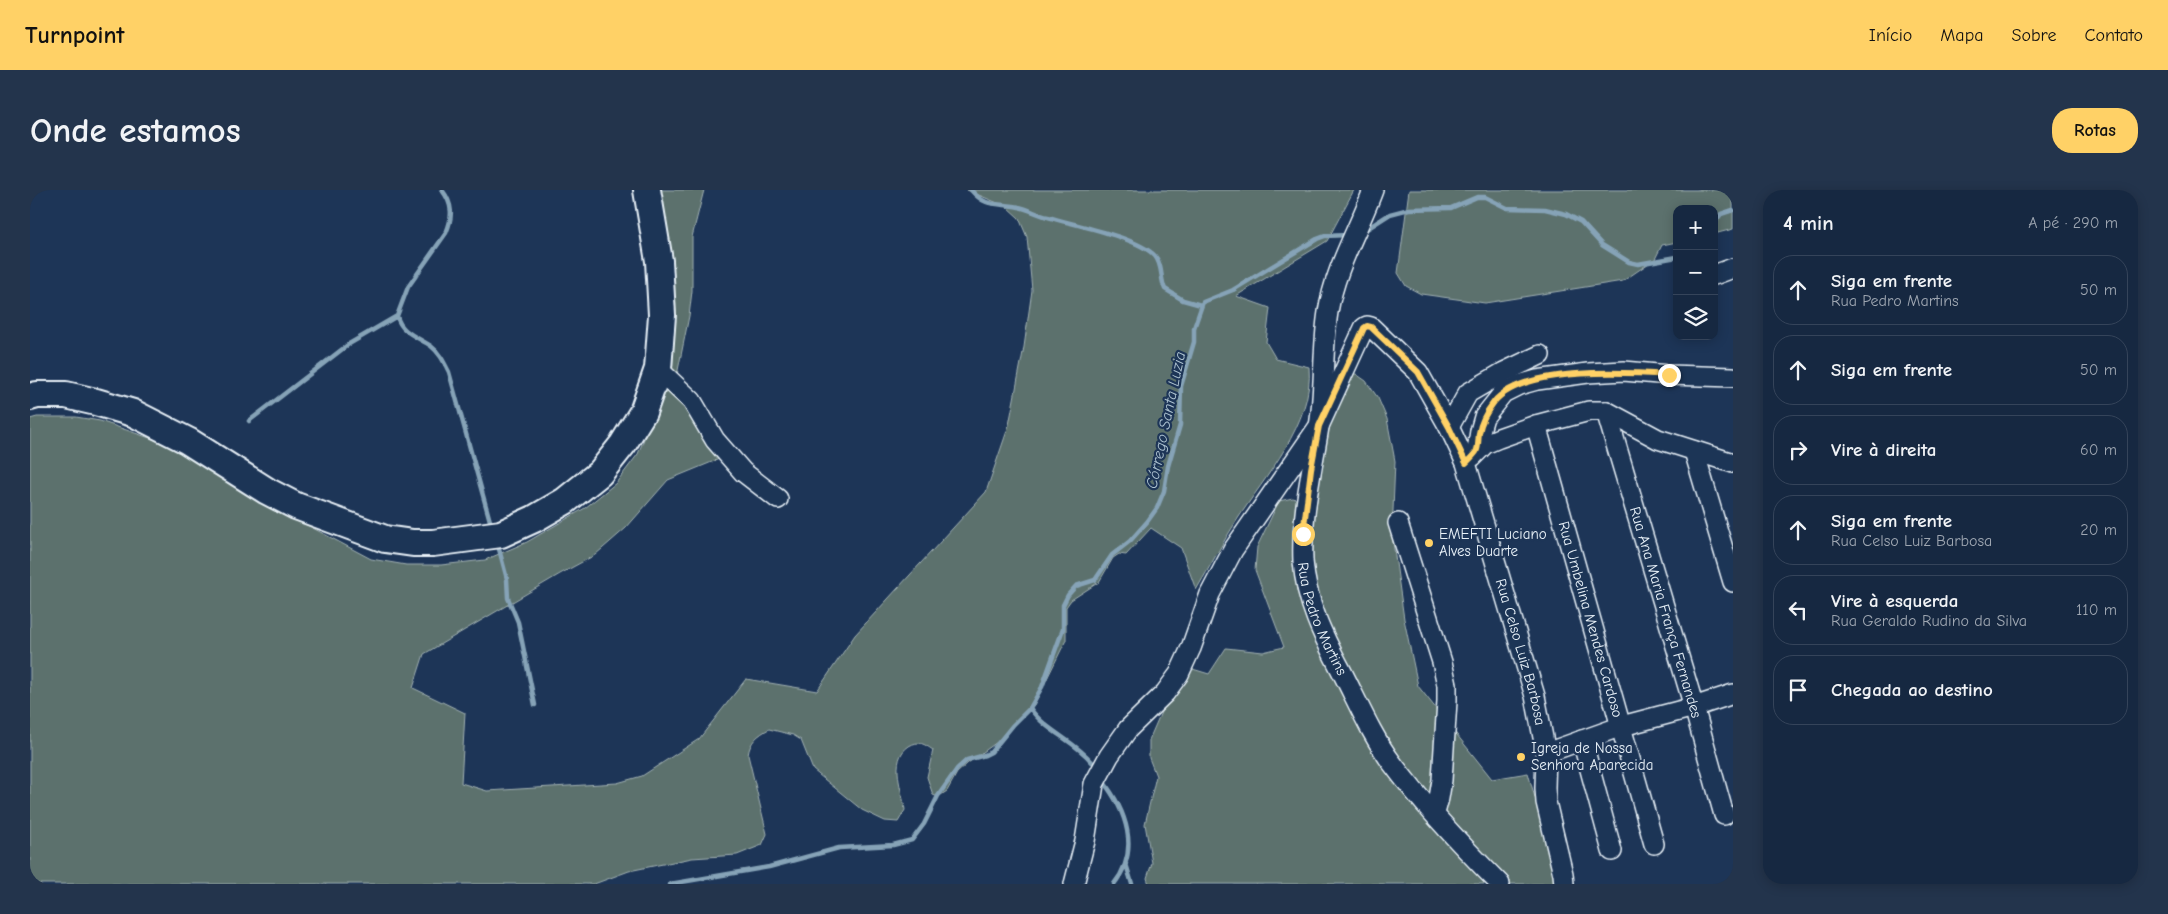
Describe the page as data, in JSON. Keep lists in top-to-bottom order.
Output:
{
  "streets": {
    "street": [
      "Rua Ana Maria França Fernandes",
      "Rua Pedro Martins",
      "Rua Umbelina Mendes Cardoso",
      "Rua Celso Luiz Barbosa"
    ]
  },
  "crossings": [
    ["Rua Pedro Martins", "Rua Celso Luiz Barbosa"]
  ],
  "water": ["Córrego Santa Luzia"],
  "places": ["EMEFTI Luciano Alves Duarte", "Igreja de Nossa Senhora Aparecida"],
  "page": {
    "header": "Turnpoint",
    "nav": [
      "Início",
      "Mapa",
      "Sobre",
      "Contato"
    ],
    "buttons": "Rotas",
    "title": "Onde estamos",
    "heading": ["4 min", "A pé · 290 m"],
    "map_buttons": ["+", "−"],
    "list": [
      ["Siga em frente", "Rua Pedro Martins", "50 m"],
      ["Siga em frente", "50 m"],
      ["Vire à direita", "60 m"],
      ["Siga em frente", "Rua Celso Luiz Barbosa", "20 m"],
      ["Vire à esquerda", "Rua Geraldo Rudino da Silva", "110 m"],
      "Chegada ao destino"
    ]
  }
}
